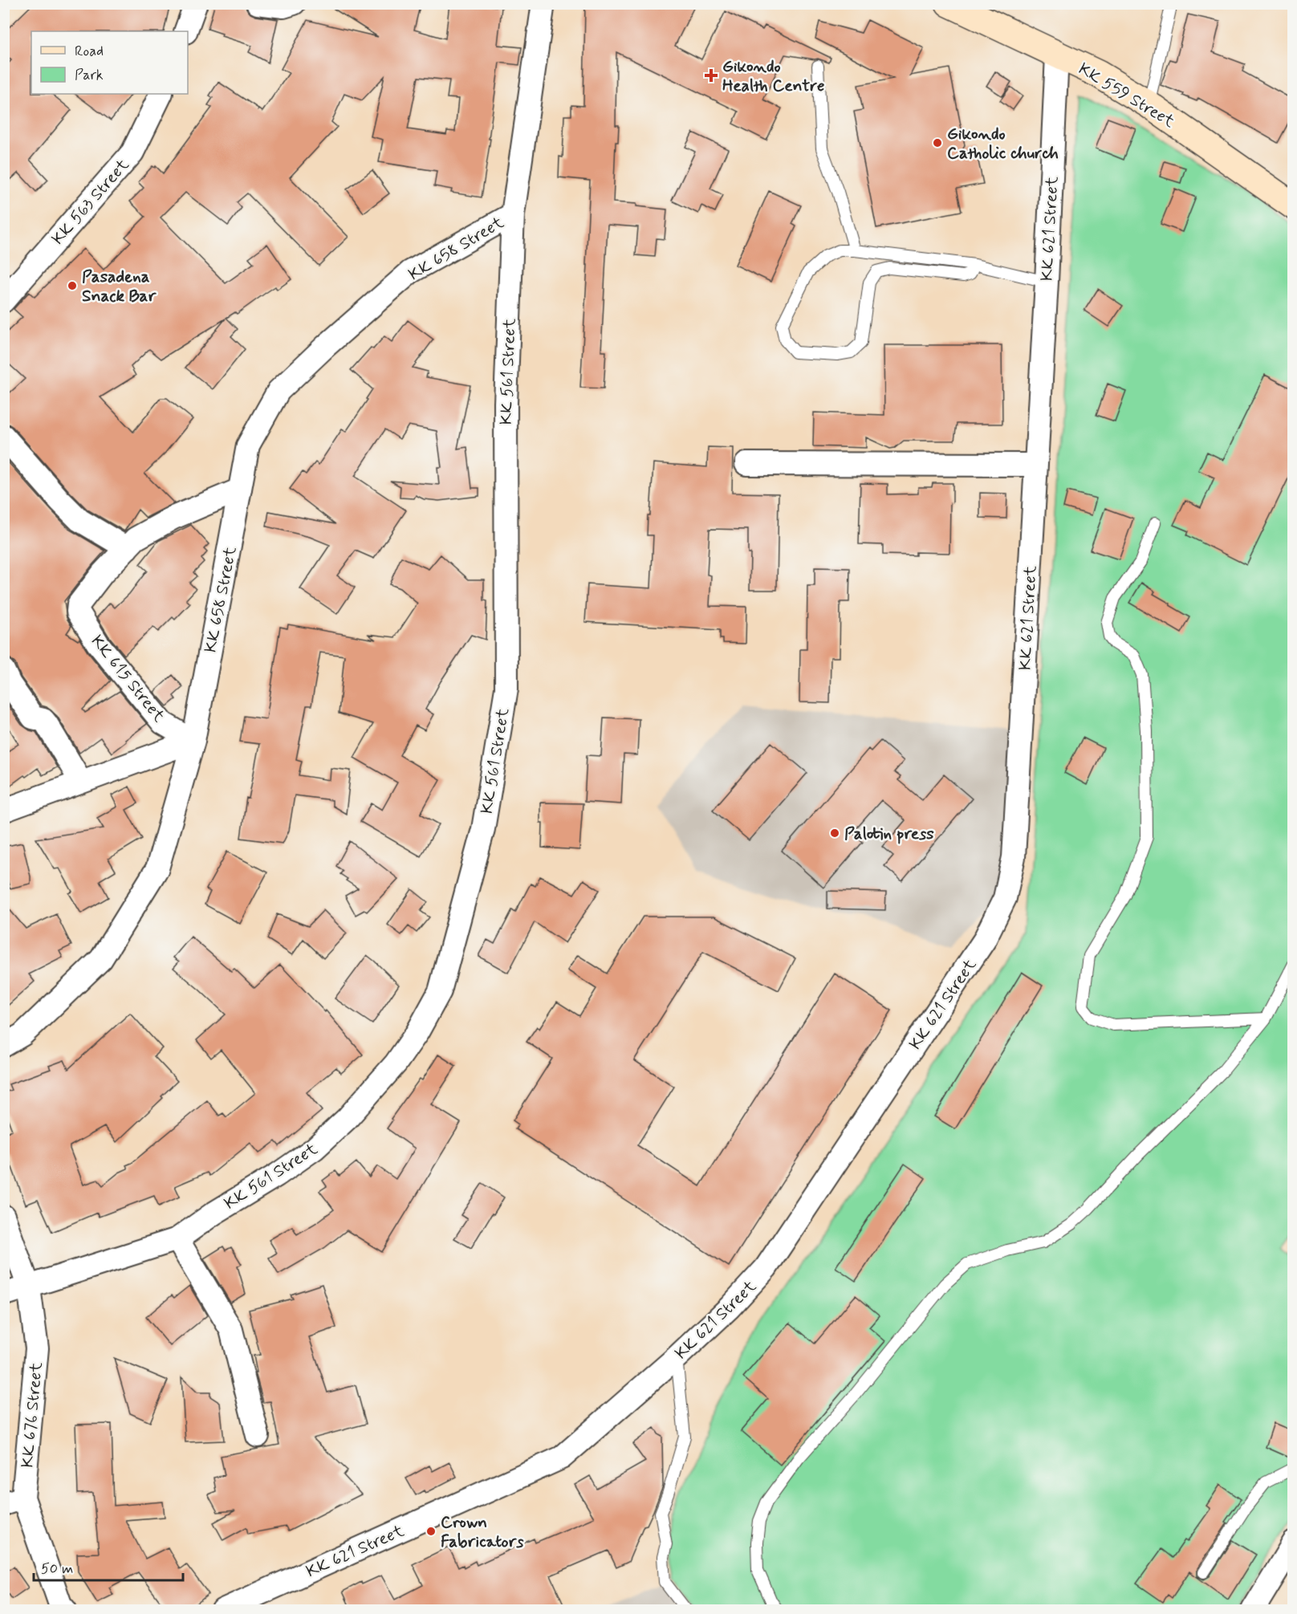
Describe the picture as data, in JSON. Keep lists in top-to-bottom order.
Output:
{
  "streets": {
    "main road": ["KK 559 Street"],
    "street": [
      "KK 563 Street",
      "KK 621 Street",
      "KK 658 Street",
      "KK 561 Street",
      "KK 615 Street",
      "KK 676 Street"
    ]
  },
  "crossings": [
    ["KK 559 Street", "KK 621 Street"],
    ["KK 658 Street", "KK 561 Street"],
    ["KK 658 Street", "KK 615 Street"],
    ["KK 561 Street", "KK 676 Street"]
  ],
  "places": {
    "health": ["Gikondo Health Centre"],
    "other": [
      "Gikondo Catholic church",
      "Pasadena Snack Bar",
      "Palotin press",
      "Crown Fabricators"
    ]
  },
  "legend": ["Road", "Park"],
  "scale_bar": "50 m"
}
